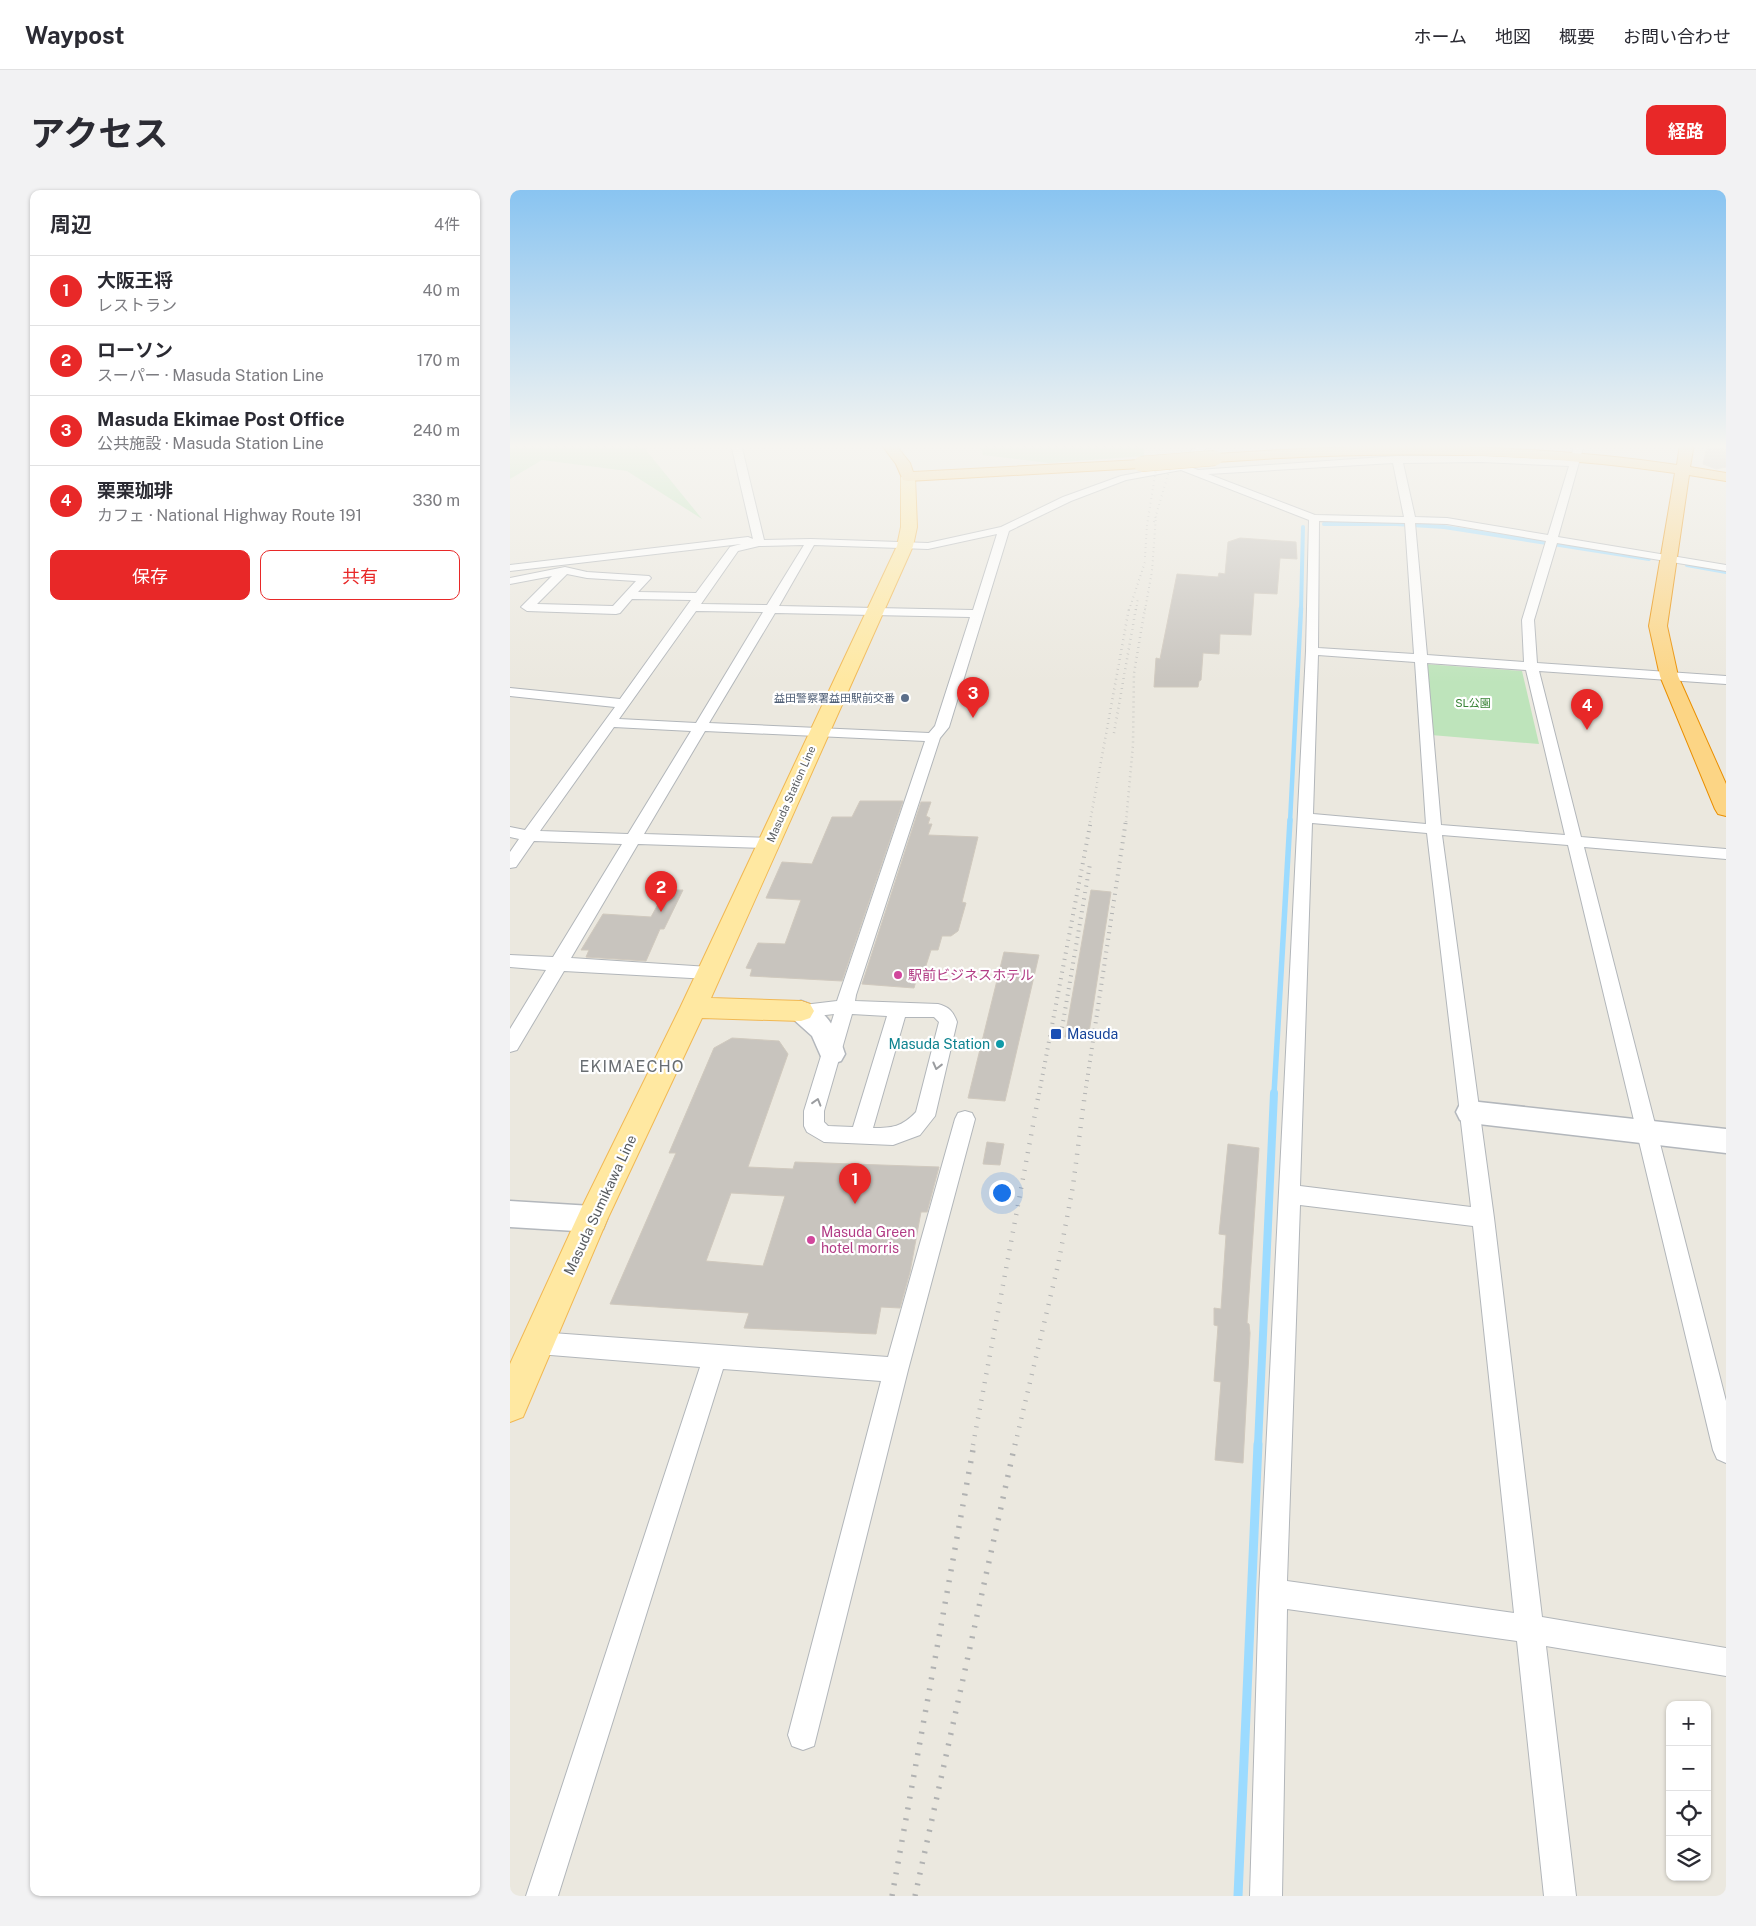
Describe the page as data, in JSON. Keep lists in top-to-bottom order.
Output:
{
  "streets": {
    "main road": ["Masuda Station Line", "Masuda Sumikawa Line"]
  },
  "crossings": [
    ["Masuda Station Line", "Masuda Sumikawa Line"]
  ],
  "districts": ["EKIMAECHO"],
  "parks": ["SL公園"],
  "places": {
    "other": [
      "益田警察署益田駅前交番",
      "駅前ビジネスホテル",
      "Masuda Station",
      "Masuda Green hotel morris"
    ],
    "transit": ["Masuda"]
  },
  "page": {
    "header": "Waypost",
    "nav": [
      "ホーム",
      "地図",
      "概要",
      "お問い合わせ"
    ],
    "title": "アクセス",
    "buttons": [
      "経路",
      ["保存", "共有"]
    ],
    "heading": ["周辺", "4件"],
    "list": [
      {
        "mark": "1",
        "name": "大阪王将",
        "note": "レストラン",
        "value": "40 m"
      },
      {
        "mark": "2",
        "name": "ローソン",
        "note": "スーパー · Masuda Station Line",
        "value": "170 m"
      },
      {
        "mark": "3",
        "name": "Masuda Ekimae Post Office",
        "note": "公共施設 · Masuda Station Line",
        "value": "240 m"
      },
      {
        "mark": "4",
        "name": "栗栗珈琲",
        "note": "カフェ · National Highway Route 191",
        "value": "330 m"
      }
    ],
    "pins": [
      "3",
      "4",
      "2",
      "1"
    ],
    "map_buttons": ["+", "−"]
  }
}
